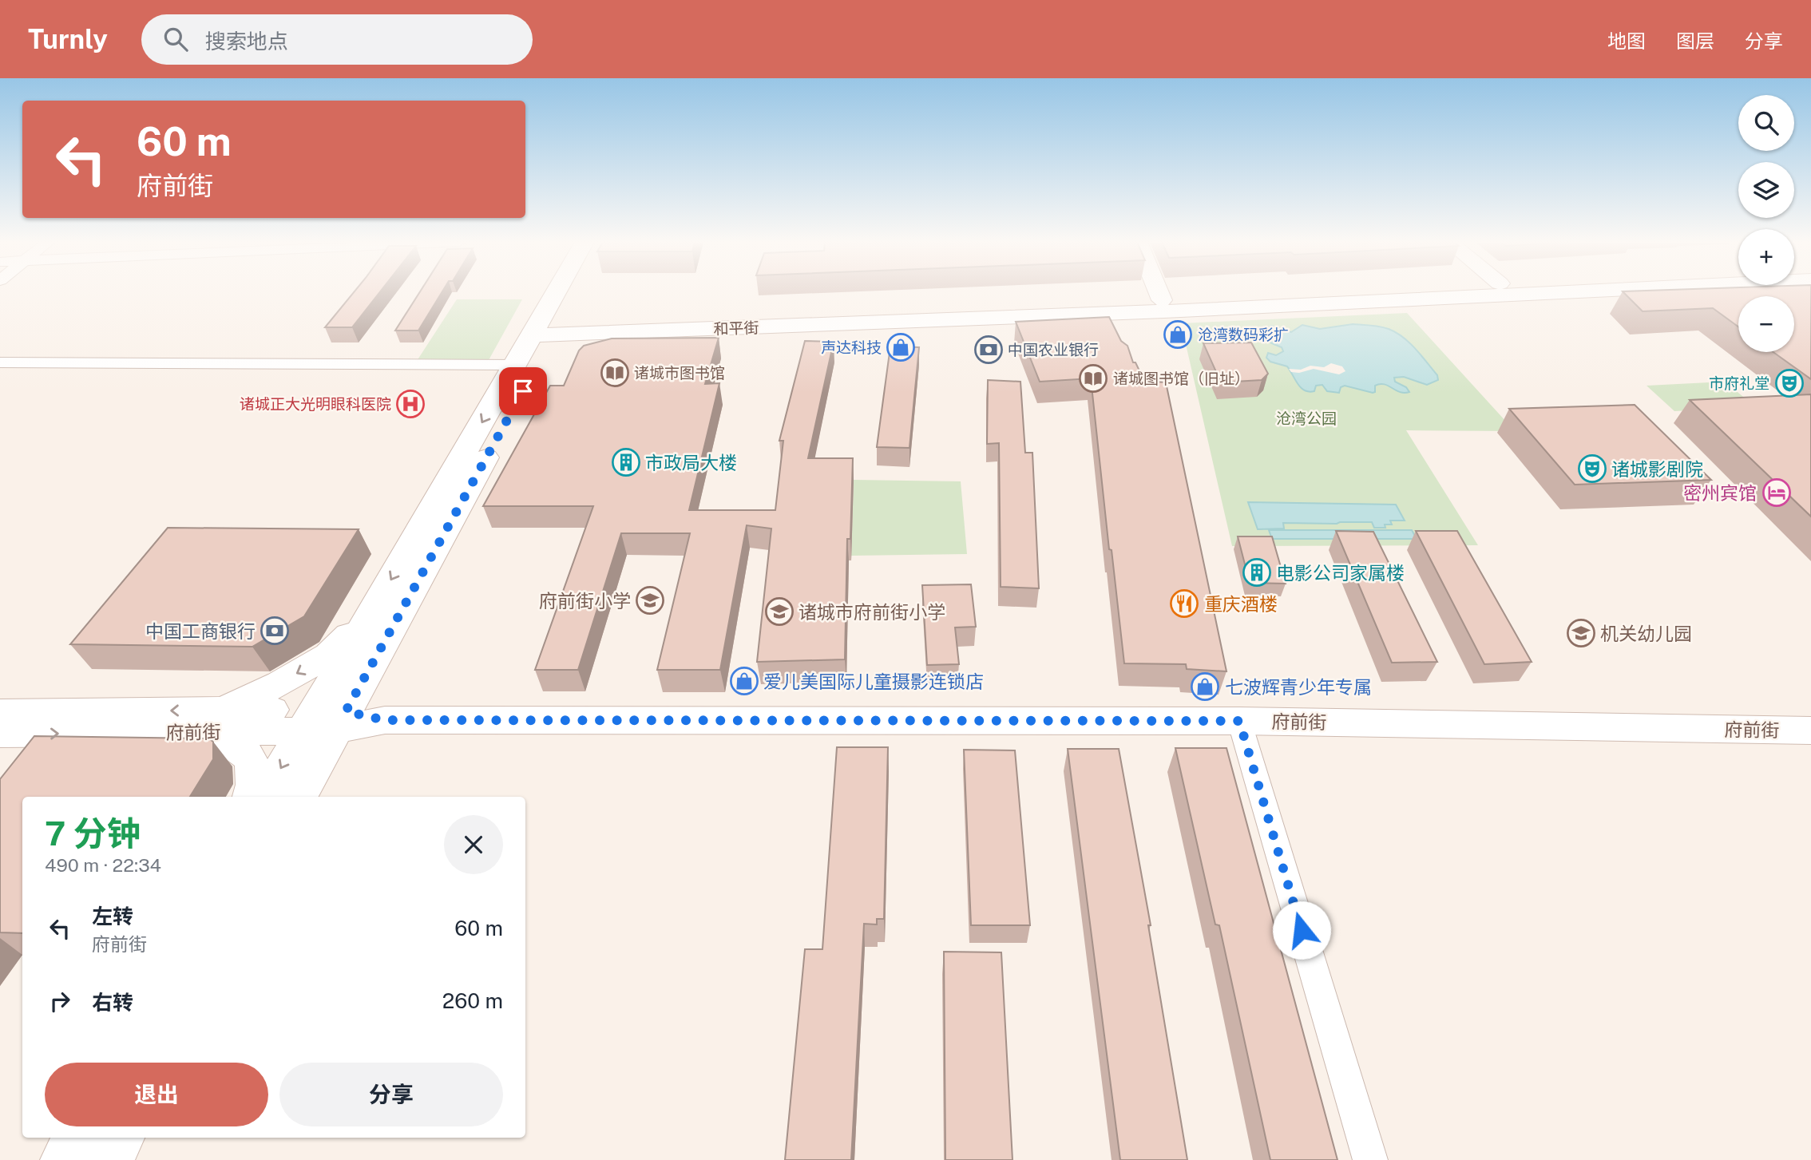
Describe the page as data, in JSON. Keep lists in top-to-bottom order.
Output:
{
  "streets": {
    "main road": ["和平街", "府前街"]
  },
  "parks": ["沧湾公园"],
  "places": {
    "shop": [
      "沧湾数码彩扩",
      "声达科技",
      "爱儿美国际儿童摄影连锁店",
      "七波辉青少年专属"
    ],
    "bank": ["中国农业银行", "中国工商银行"],
    "library": ["诸城市图书馆", "诸城图书馆（旧址）"],
    "theatre": ["市府礼堂", "诸城影剧院"],
    "hospital": ["诸城正大光明眼科医院"],
    "building": ["市政局大楼", "电影公司家属楼"],
    "hotel": ["密州宾馆"],
    "school or university": ["府前街小学", "诸城市府前街小学", "机关幼儿园"],
    "restaurant": ["重庆酒楼"]
  },
  "page": {
    "header": "Turnly",
    "search": "搜索地点",
    "nav": ["地图", "图层", "分享"],
    "map_buttons": ["+", "−"],
    "turn": ["60 m", "府前街"],
    "heading": ["7 分钟", "490 m · 22:34"],
    "list": [
      {
        "name": "左转",
        "note": "府前街",
        "value": "60 m"
      },
      {
        "name": "右转",
        "value": "260 m"
      }
    ],
    "buttons": ["退出", "分享"]
  }
}
